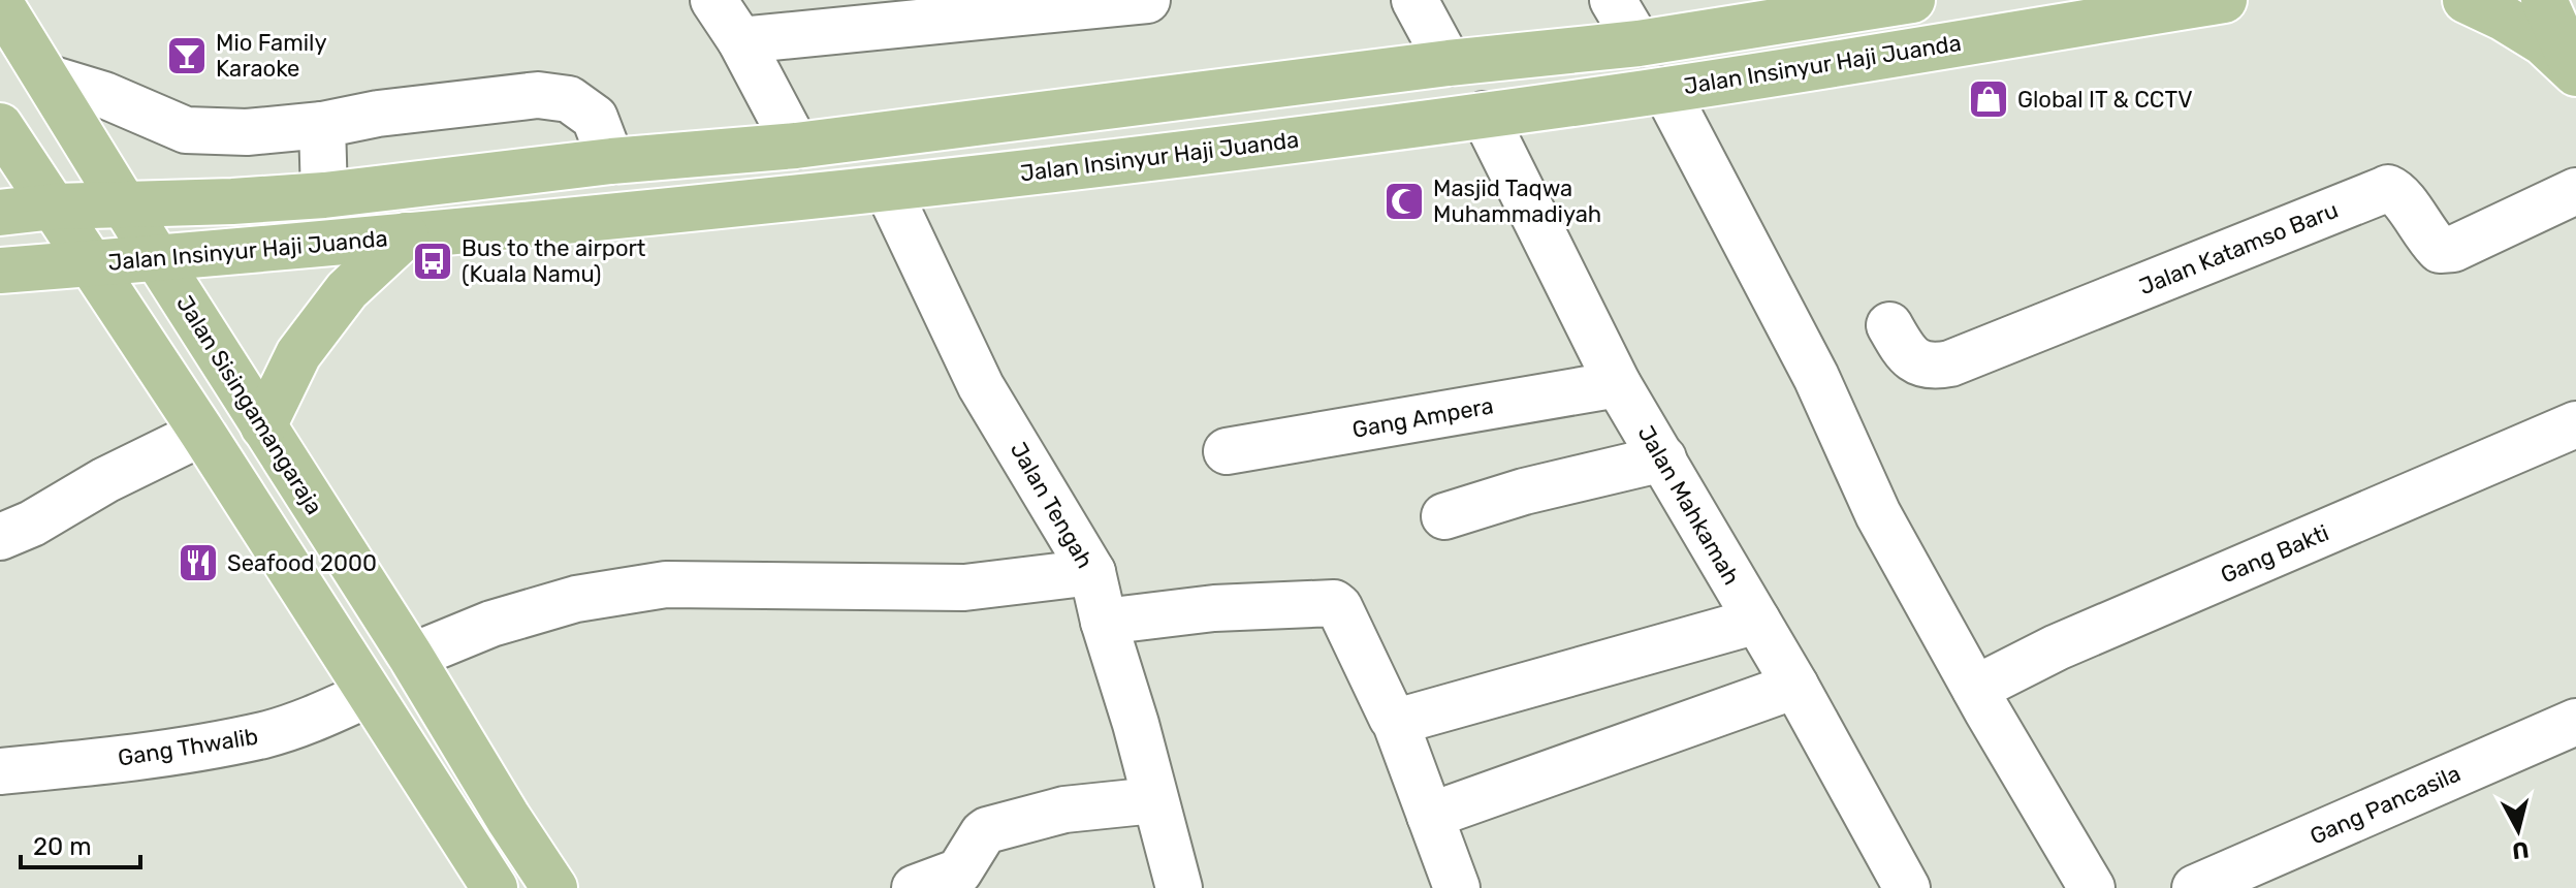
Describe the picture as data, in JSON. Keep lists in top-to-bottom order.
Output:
{
  "streets": {
    "main road": ["Jalan Insinyur Haji Juanda", "Jalan Sisingamangaraja"],
    "street": [
      "Jalan Katamso Baru",
      "Gang Ampera",
      "Jalan Tengah",
      "Jalan Mahkamah",
      "Gang Bakti",
      "Gang Thwalib",
      "Gang Pancasila"
    ]
  },
  "crossings": [
    ["Jalan Insinyur Haji Juanda", "Jalan Sisingamangaraja"],
    ["Jalan Insinyur Haji Juanda", "Jalan Tengah"],
    ["Jalan Insinyur Haji Juanda", "Jalan Mahkamah"],
    ["Gang Ampera", "Jalan Mahkamah"]
  ],
  "places": {
    "bar": ["Mio Family Karaoke"],
    "shop": ["Global IT & CCTV"],
    "mosque": ["Masjid Taqwa Muhammadiyah"],
    "bus stop": ["Bus to the airport (Kuala Namu)"],
    "restaurant": ["Seafood 2000"]
  },
  "scale_bar": "20 m",
  "north": "bottom"
}
